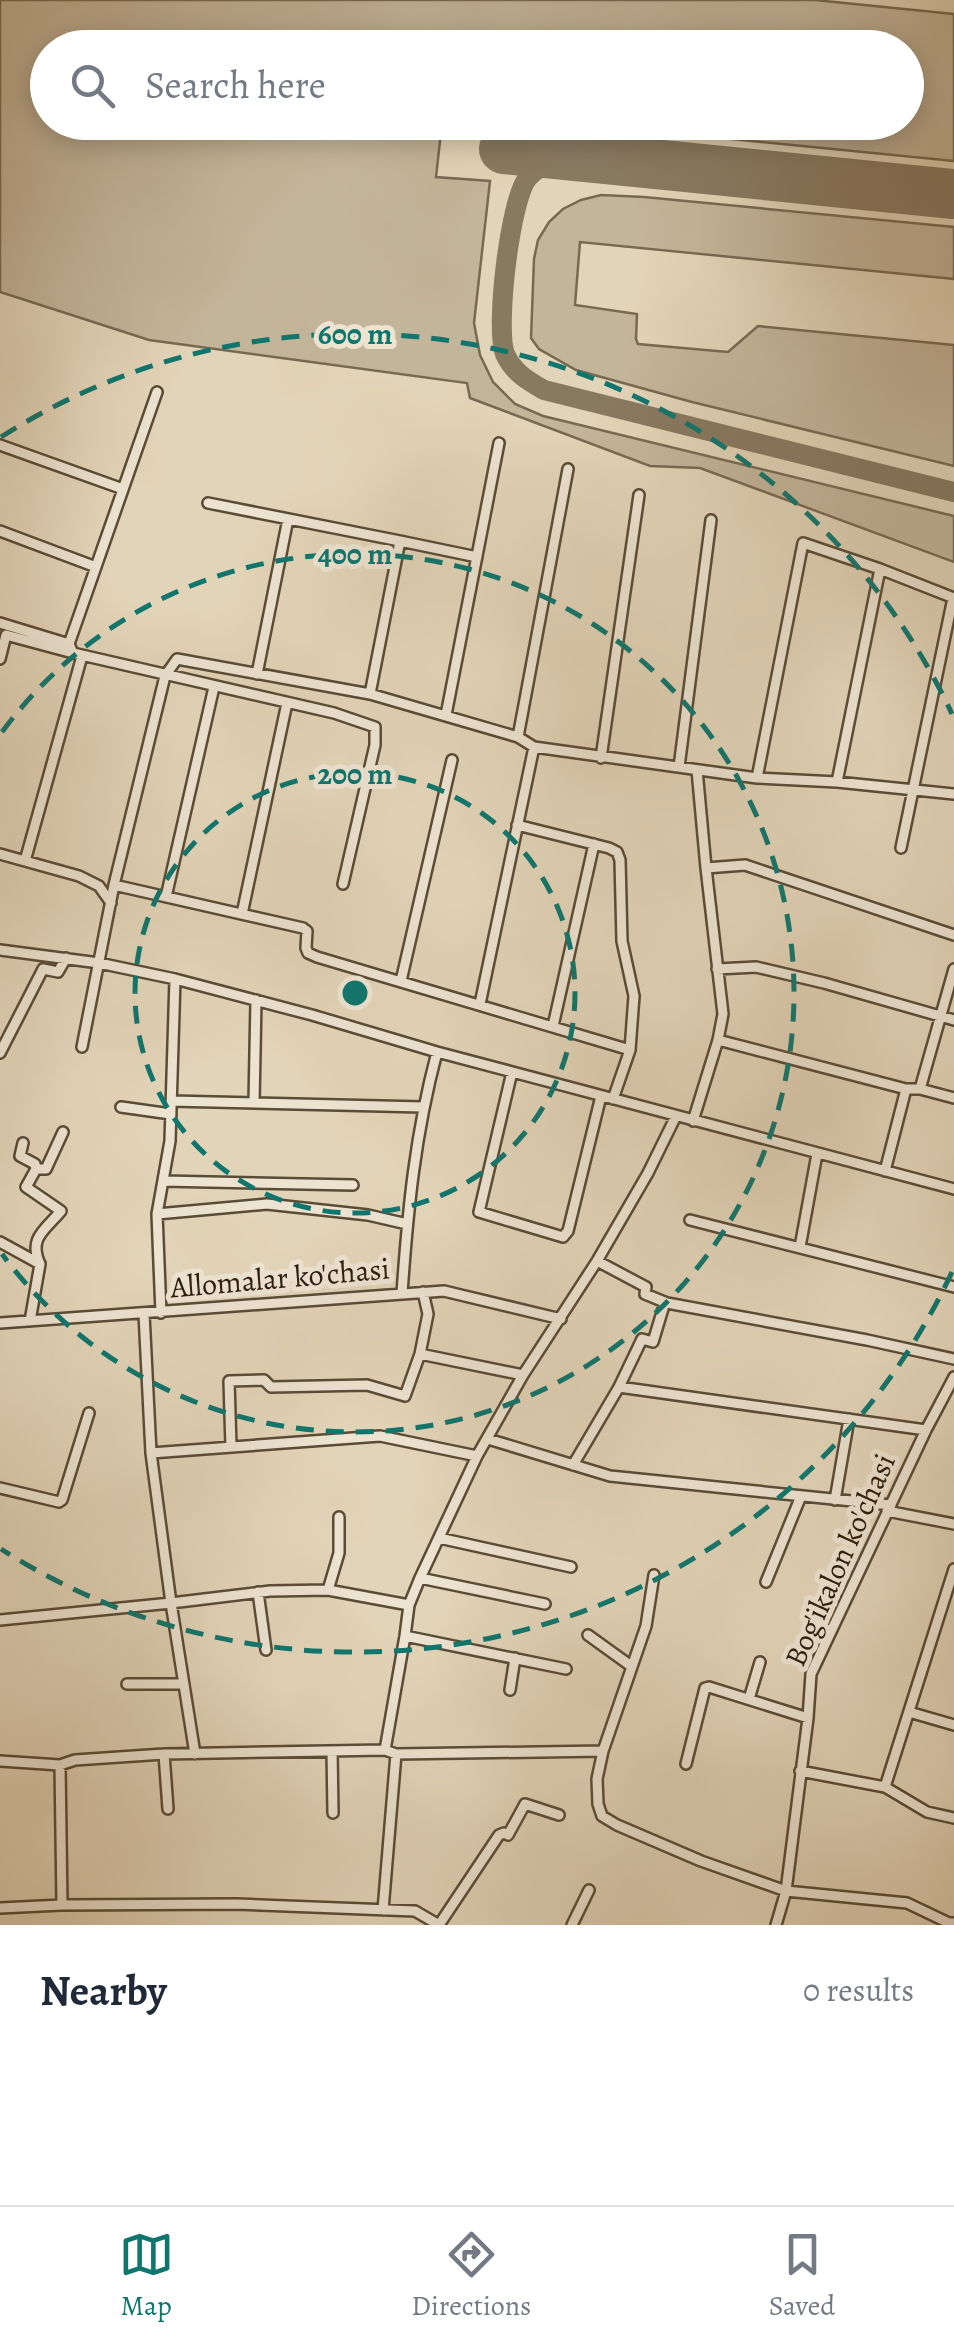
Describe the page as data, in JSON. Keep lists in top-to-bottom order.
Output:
{
  "streets": {
    "street": ["Allomalar ko'chasi", "Bog'ikalon ko'chasi"]
  },
  "page": {
    "search": "Search here",
    "heading": ["Nearby", "0 results"],
    "nav": ["Map", "Directions", "Saved"]
  },
  "rings": ["600 m", "400 m", "200 m"]
}
